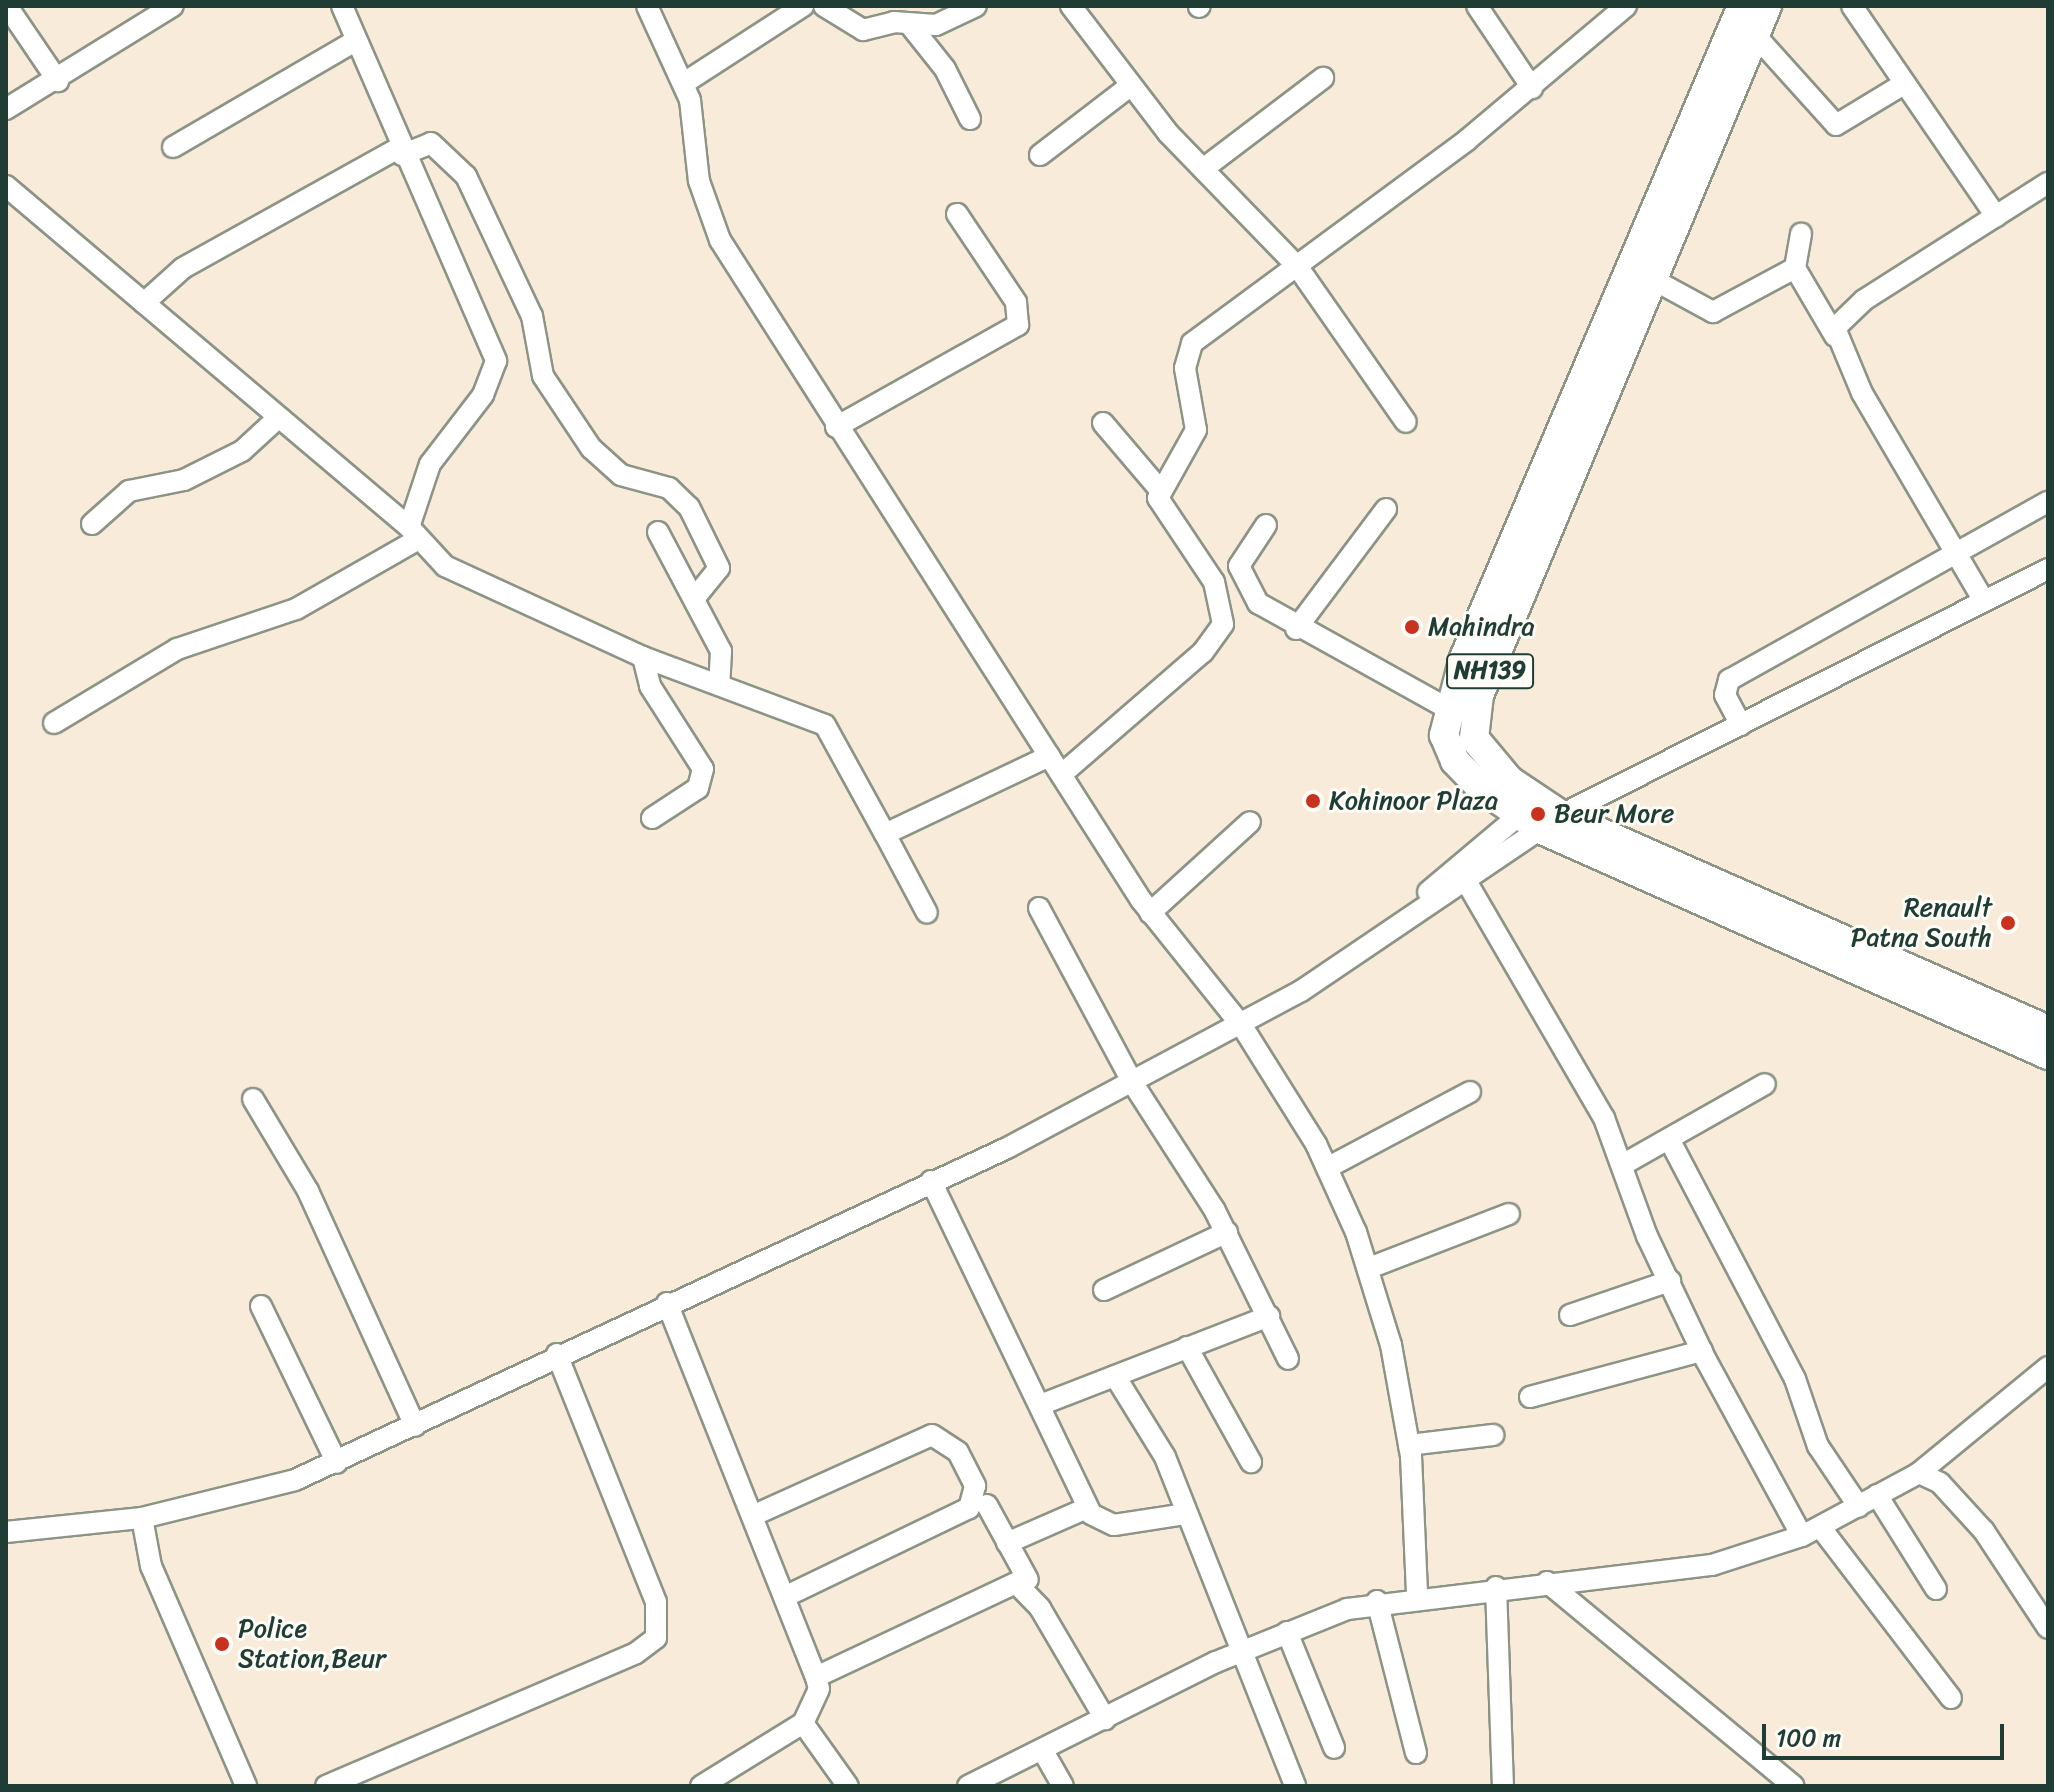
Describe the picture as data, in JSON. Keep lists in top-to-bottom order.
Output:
{
  "streets": {
    "highway": ["NH139"]
  },
  "places": [
    "Mahindra",
    "Kohinoor Plaza",
    "Beur More",
    "Renault Patna South",
    "Police Station,Beur"
  ],
  "scale_bar": "100 m"
}
